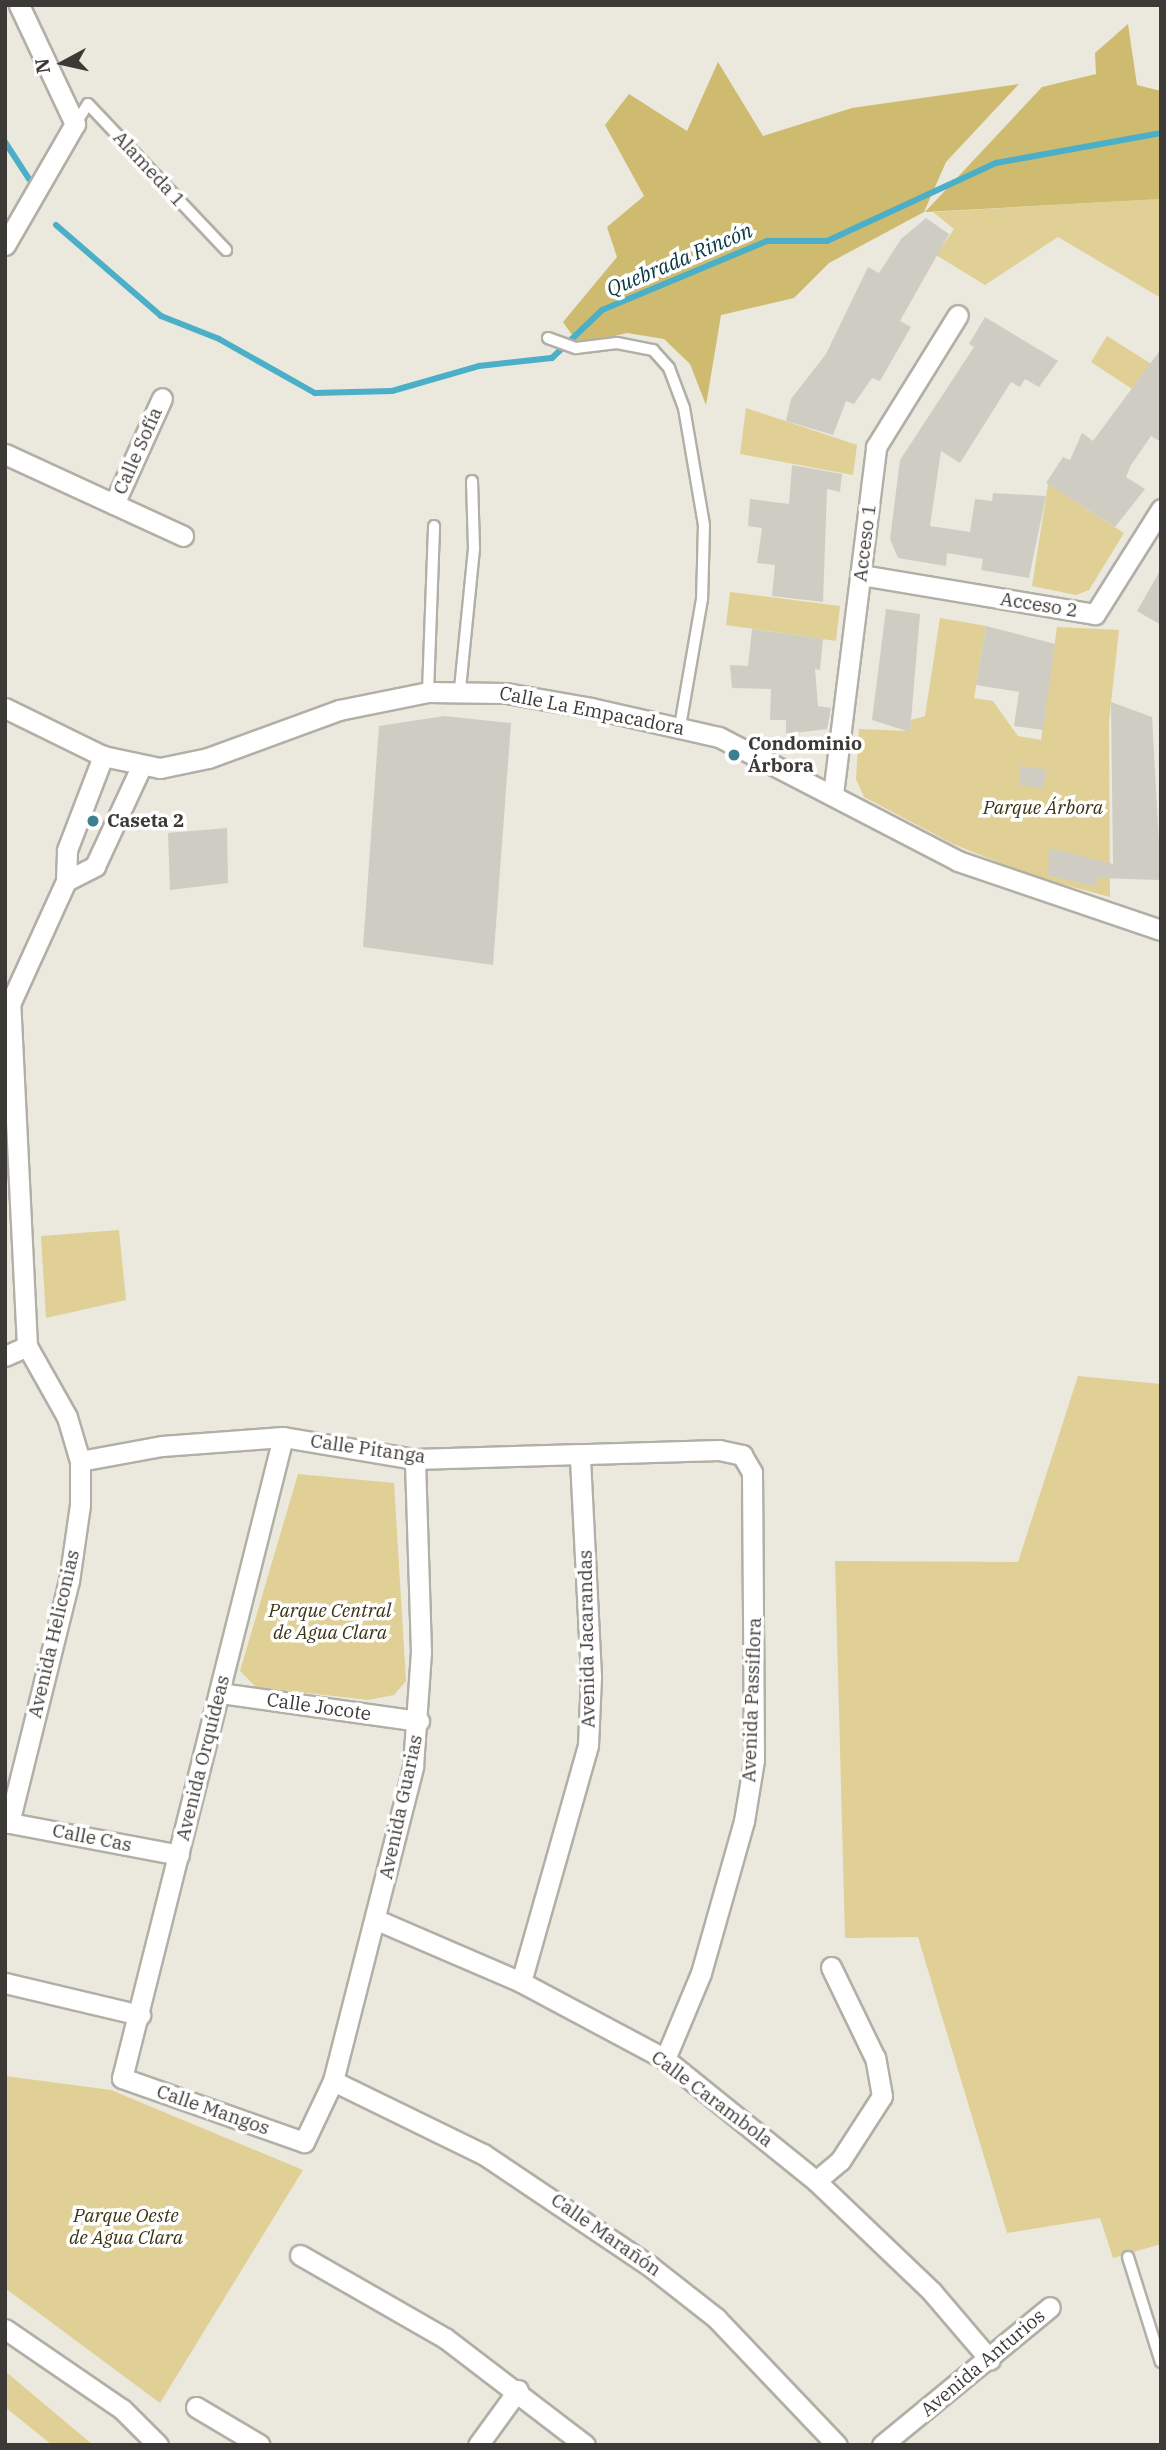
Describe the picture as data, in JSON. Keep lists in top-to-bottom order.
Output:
{
  "streets": {
    "street": [
      "Calle Sofía",
      "Acceso 1",
      "Acceso 2",
      "Calle La Empacadora",
      "Calle Pitanga",
      "Avenida Heliconias",
      "Avenida Jacarandas",
      "Avenida Passiflora",
      "Calle Jocote",
      "Avenida Orquídeas",
      "Avenida Guarias",
      "Calle Cas",
      "Calle Carambola",
      "Calle Mangos",
      "Calle Marañón",
      "Avenida Anturios"
    ],
    "lane": ["Alameda 1"]
  },
  "crossings": [
    ["Acceso 1", "Acceso 2"],
    ["Acceso 1", "Calle La Empacadora"],
    ["Calle La Empacadora", "Avenida Heliconias"],
    ["Calle Pitanga", "Avenida Heliconias"],
    ["Calle Pitanga", "Avenida Jacarandas"],
    ["Calle Pitanga", "Avenida Passiflora"],
    ["Calle Pitanga", "Avenida Orquídeas"],
    ["Calle Pitanga", "Avenida Guarias"],
    ["Avenida Heliconias", "Calle Cas"],
    ["Avenida Jacarandas", "Calle Carambola"],
    ["Avenida Passiflora", "Calle Carambola"],
    ["Calle Jocote", "Avenida Orquídeas"],
    ["Calle Jocote", "Avenida Guarias"],
    ["Avenida Orquídeas", "Calle Cas"],
    ["Avenida Orquídeas", "Calle Mangos"],
    ["Avenida Guarias", "Calle Carambola"],
    ["Avenida Guarias", "Calle Mangos"],
    ["Avenida Guarias", "Calle Marañón"],
    ["Calle Carambola", "Avenida Anturios"]
  ],
  "water": ["Quebrada Rincón"],
  "parks": ["Parque Árbora", "Parque Central de Agua Clara", "Parque Oeste de Agua Clara"],
  "places": ["Condominio Árbora", "Caseta 2"],
  "north": "left"
}
